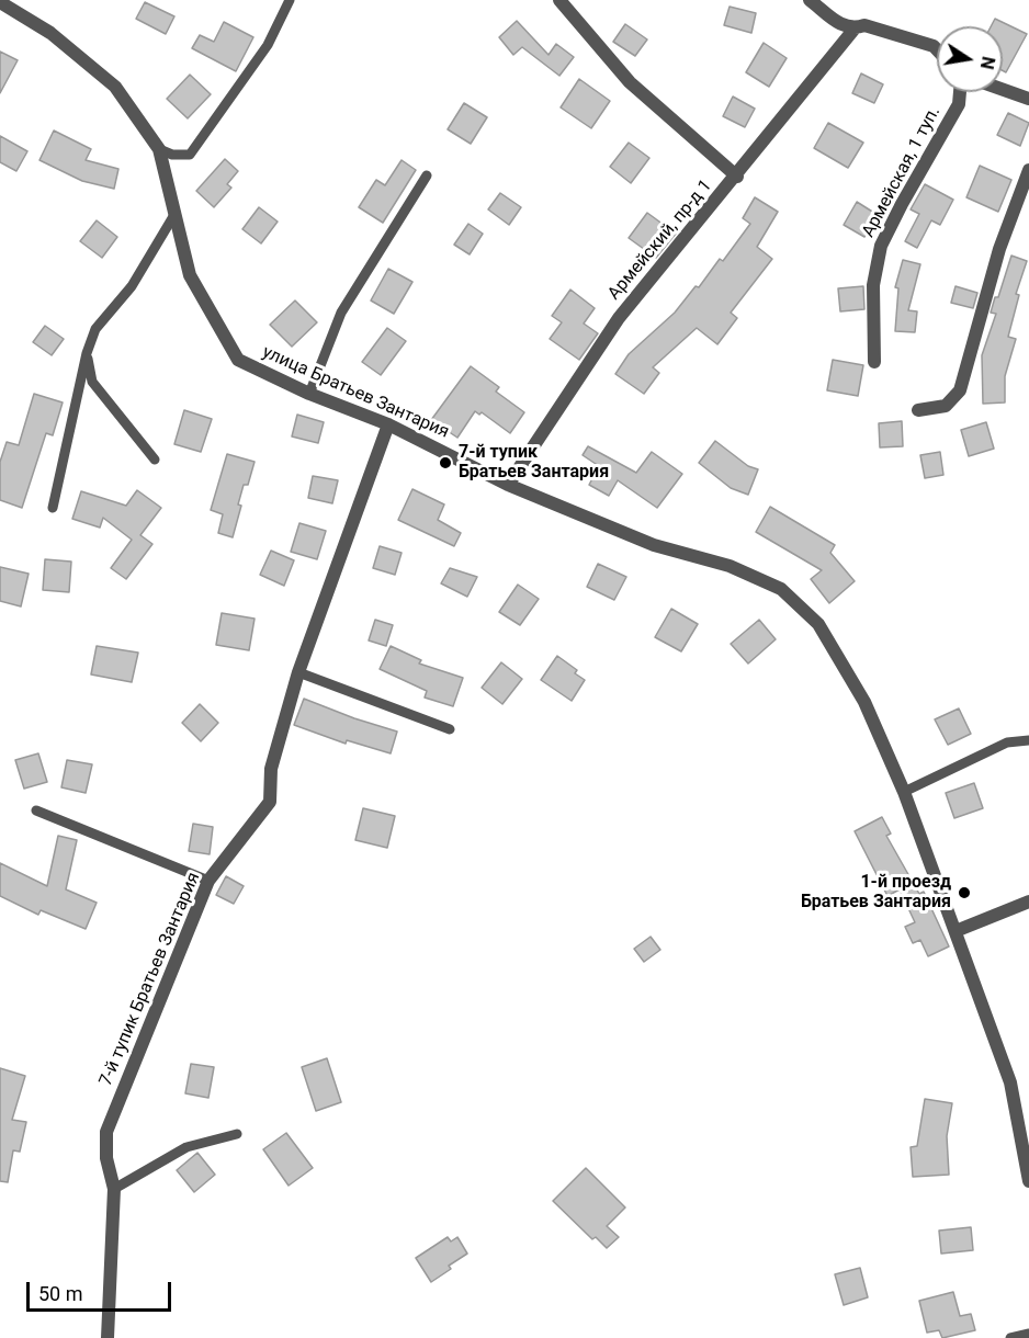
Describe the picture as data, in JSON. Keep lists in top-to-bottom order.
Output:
{
  "streets": {
    "street": [
      "Армейская, 1 туп.",
      "Армейский, пр-д 1",
      "улица Братьев Зантария",
      "7-й тупик Братьев Зантария"
    ]
  },
  "crossings": [
    ["Армейский, пр-д 1", "улица Братьев Зантария"],
    ["улица Братьев Зантария", "7-й тупик Братьев Зантария"]
  ],
  "places": ["7-й тупик Братьев Зантария", "1-й проезд Братьев Зантария"],
  "scale_bar": "50 m",
  "north": "right"
}
